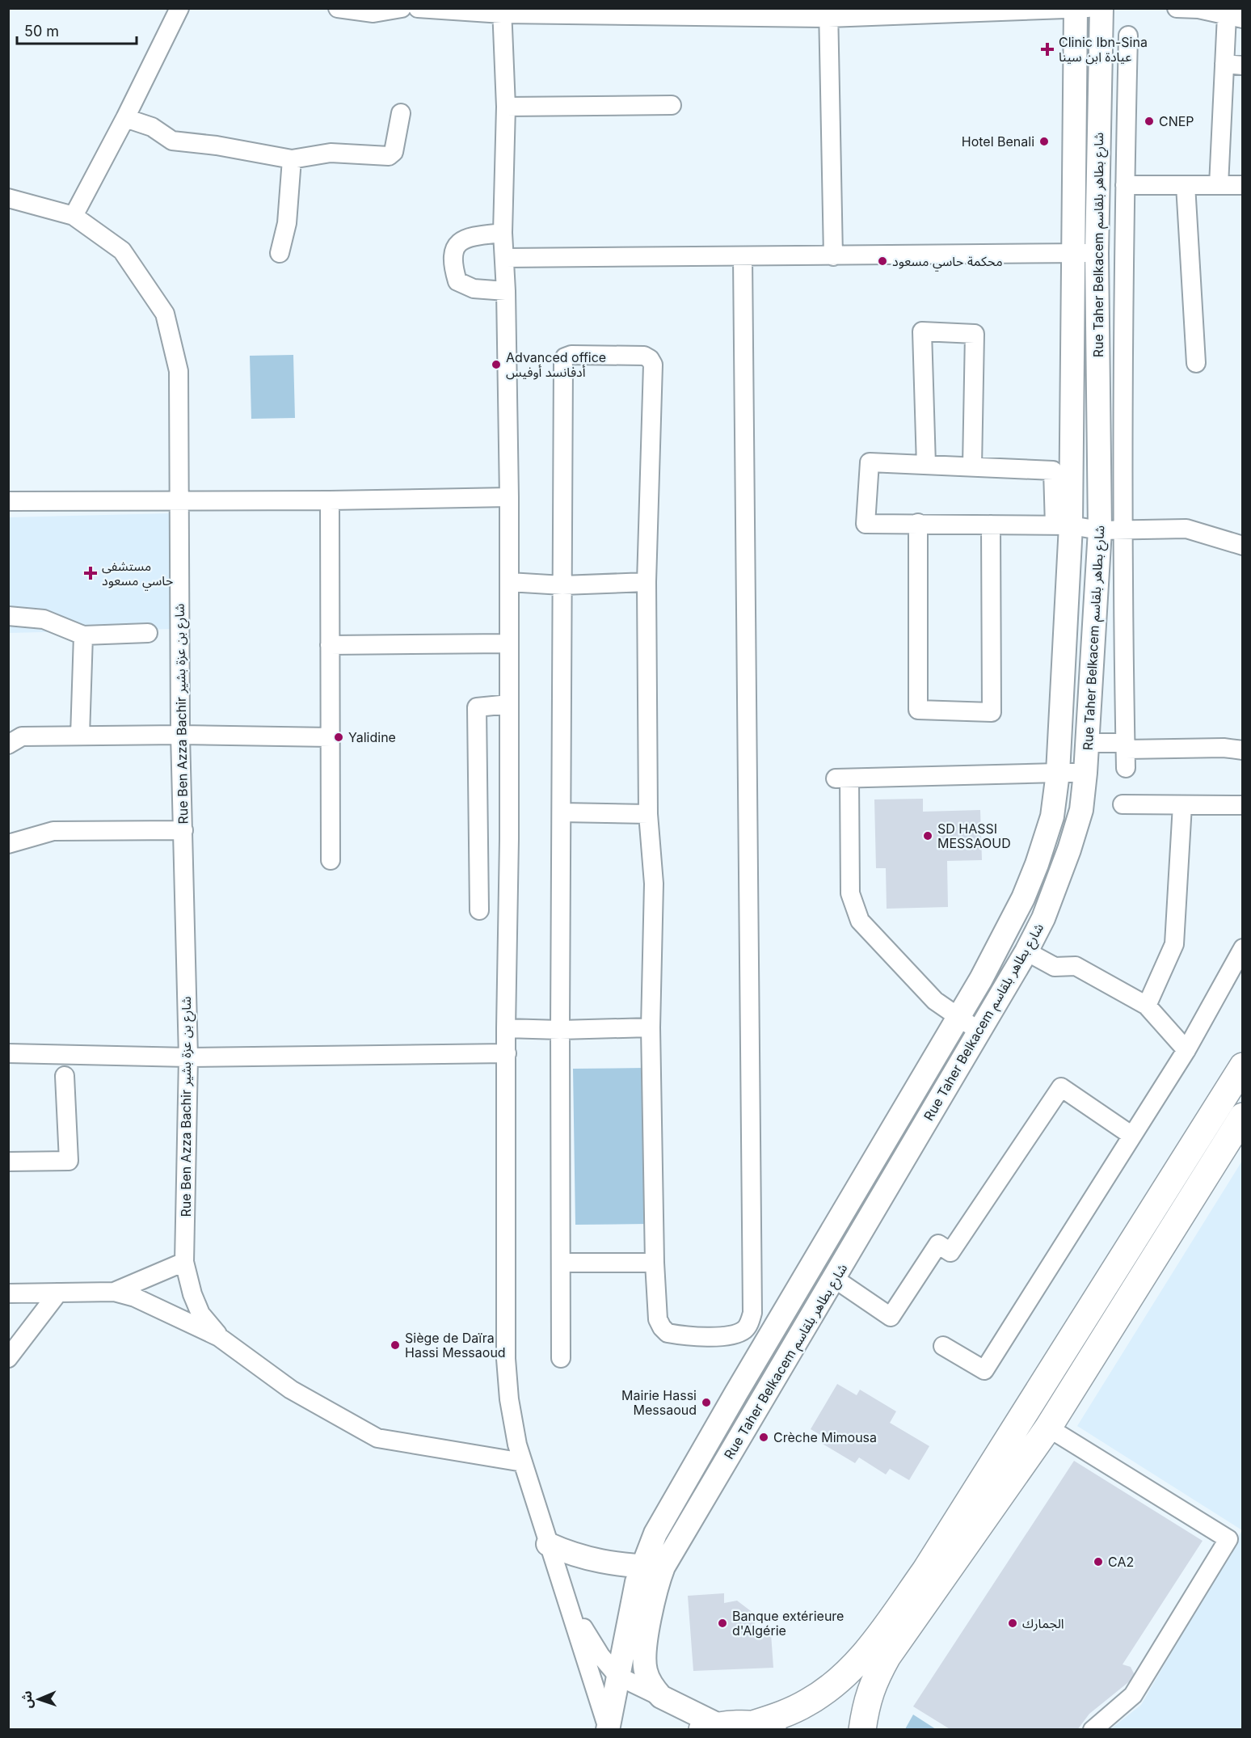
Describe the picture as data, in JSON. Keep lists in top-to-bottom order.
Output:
{
  "streets": {
    "main road": ["Rue Taher Belkacem شارع بطاهر بلقاسم"],
    "street": ["Rue Ben Azza Bachir شارع بن عزة بشير"]
  },
  "places": {
    "health": ["Clinic Ibn-Sina عيادة ابن سينا", "مستشفى حاسي مسعود"],
    "other": [
      "CNEP",
      "Hotel Benali",
      "محكمة حاسي مسعود",
      "Advanced office أدفانسد أوفيس",
      "Yalidine",
      "SD HASSI MESSAOUD",
      "Siège de Daïra Hassi Messaoud",
      "Mairie Hassi Messaoud",
      "Crèche Mimousa",
      "CA2",
      "Banque extérieure d'Algérie",
      "الجمارك"
    ]
  },
  "scale_bar": "50 m",
  "north": "left"
}
